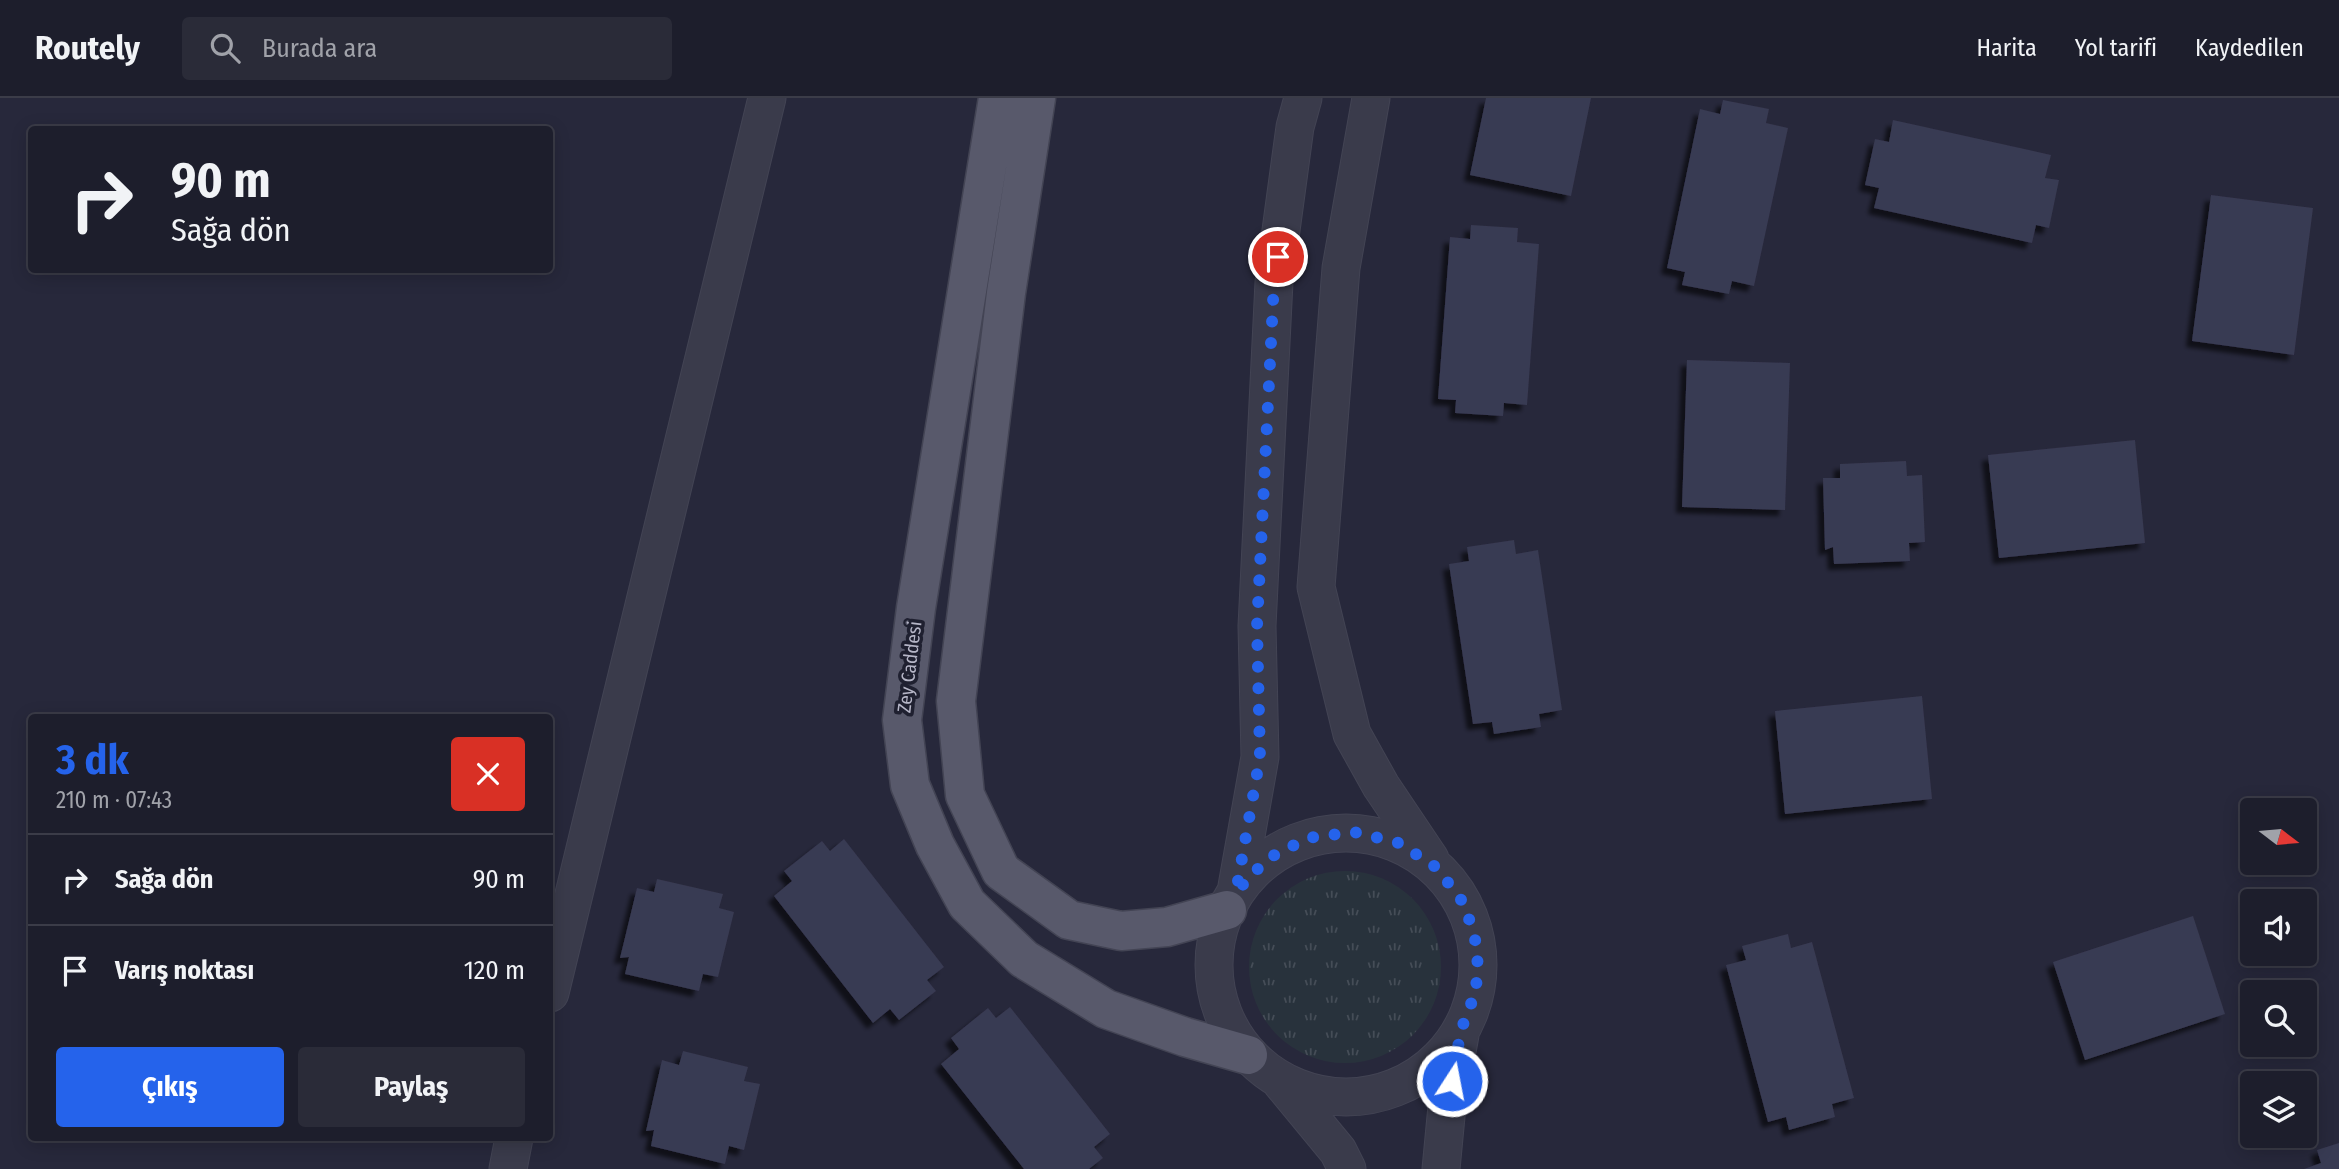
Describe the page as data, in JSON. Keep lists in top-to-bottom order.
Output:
{
  "streets": {
    "main road": ["Zey Caddesi"]
  },
  "north": "right",
  "page": {
    "header": "Routely",
    "search": "Burada ara",
    "nav": ["Harita", "Yol tarifi", "Kaydedilen"],
    "turn": ["90 m", "Sağa dön"],
    "heading": ["3 dk", "210 m · 07:43"],
    "list": [
      {
        "name": "Sağa dön",
        "value": "90 m"
      },
      {
        "name": "Varış noktası",
        "value": "120 m"
      }
    ],
    "buttons": ["Çıkış", "Paylaş"]
  }
}
